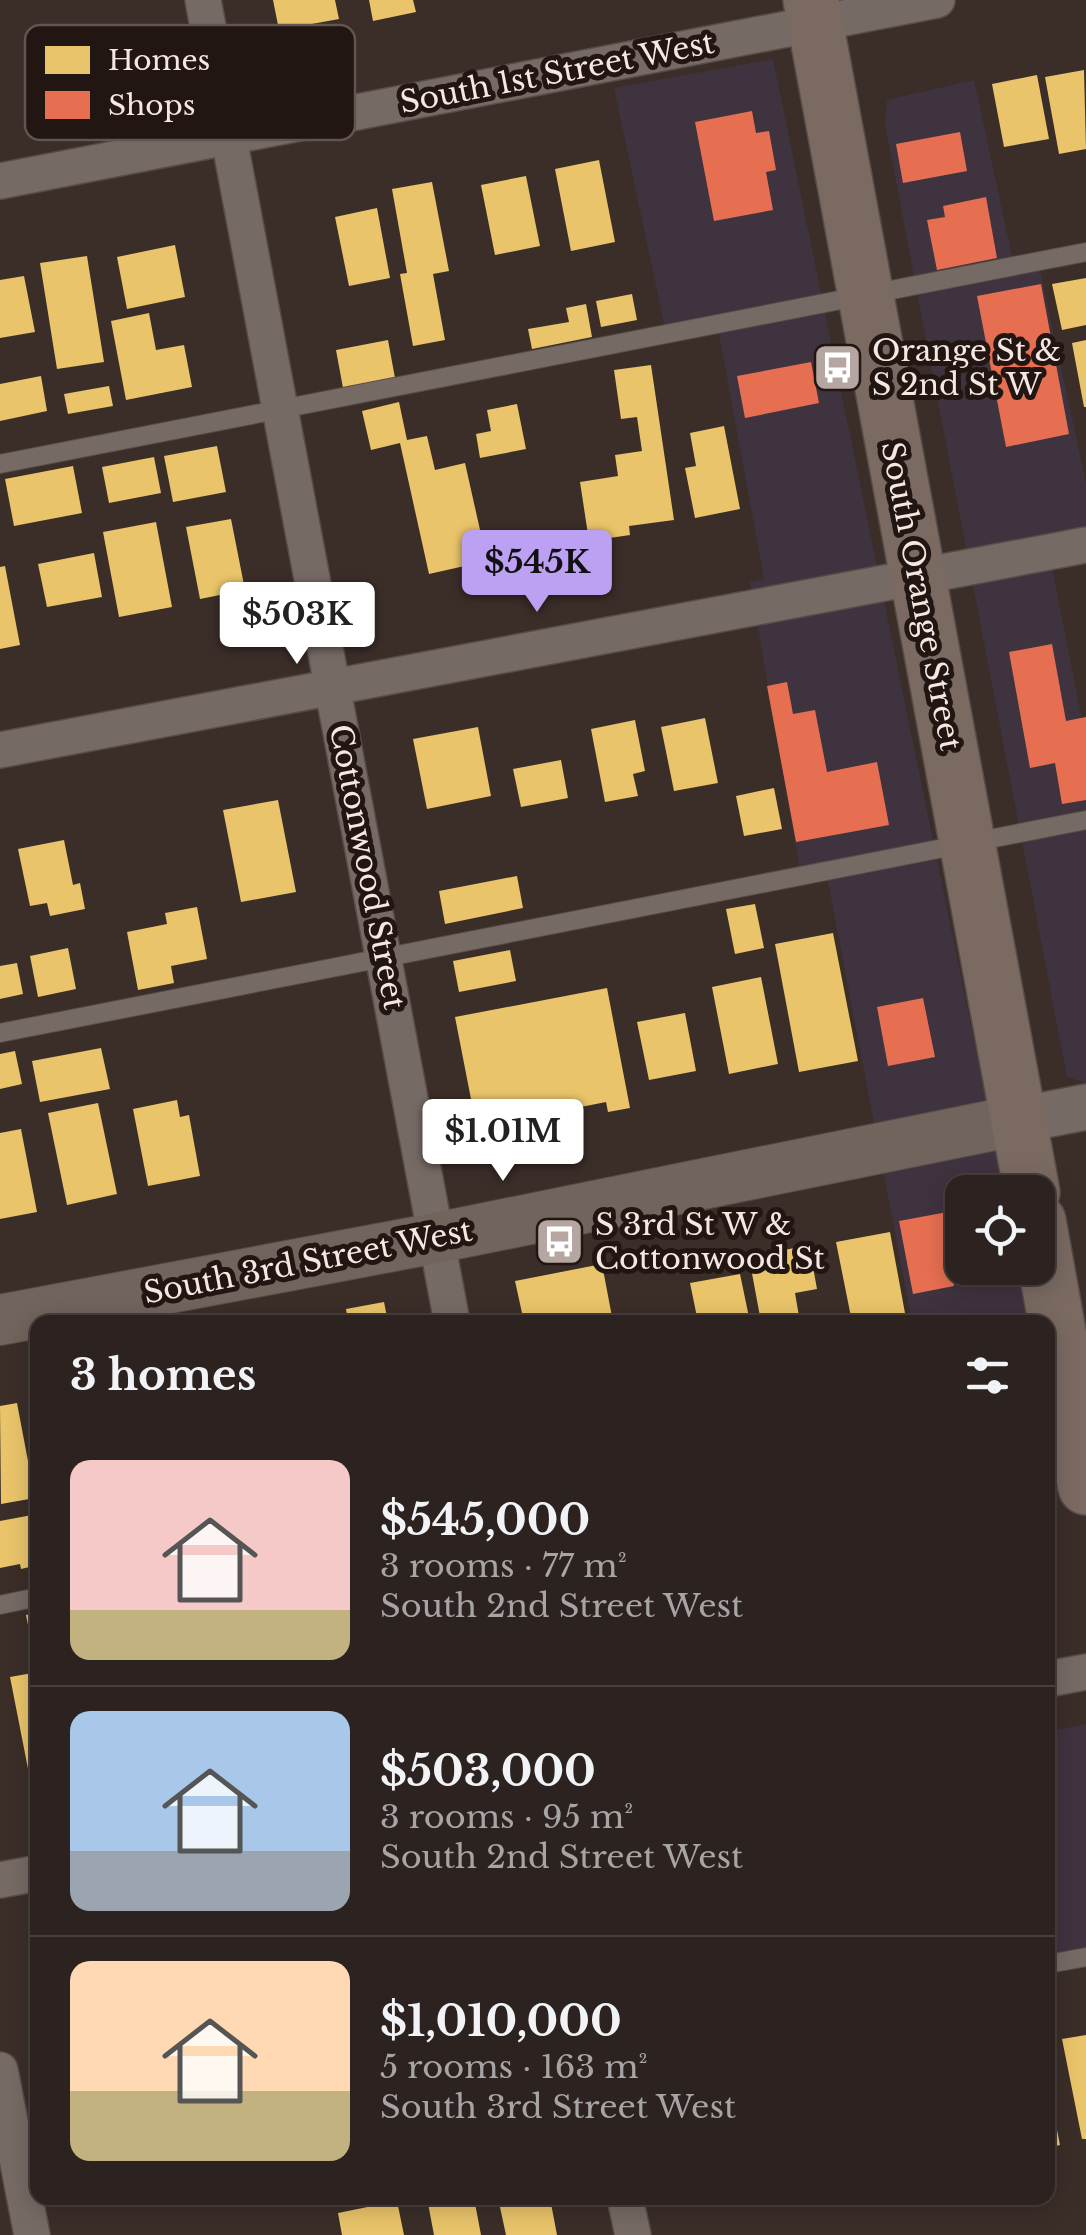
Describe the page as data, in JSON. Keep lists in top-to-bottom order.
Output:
{
  "streets": {
    "main road": ["South Orange Street", "South 3rd Street West"],
    "street": ["South 1st Street West", "Cottonwood Street"]
  },
  "crossings": [
    ["South 1st Street West", "South Orange Street"],
    ["South Orange Street", "South 3rd Street West"],
    ["Cottonwood Street", "South 3rd Street West"]
  ],
  "places": {
    "bus stop": ["Orange St & S 2nd St W", "S 3rd St W & Cottonwood St"]
  },
  "legend": ["Homes", "Shops"],
  "page": {
    "price": ["$545K", "$503K", "$1.01M"],
    "heading": "3 homes",
    "list": [
      {
        "name": "$545,000",
        "note": "3 rooms · 77 m² · South 2nd Street West"
      },
      {
        "name": "$503,000",
        "note": "3 rooms · 95 m² · South 2nd Street West"
      },
      {
        "name": "$1,010,000",
        "note": "5 rooms · 163 m² · South 3rd Street West"
      }
    ]
  }
}
